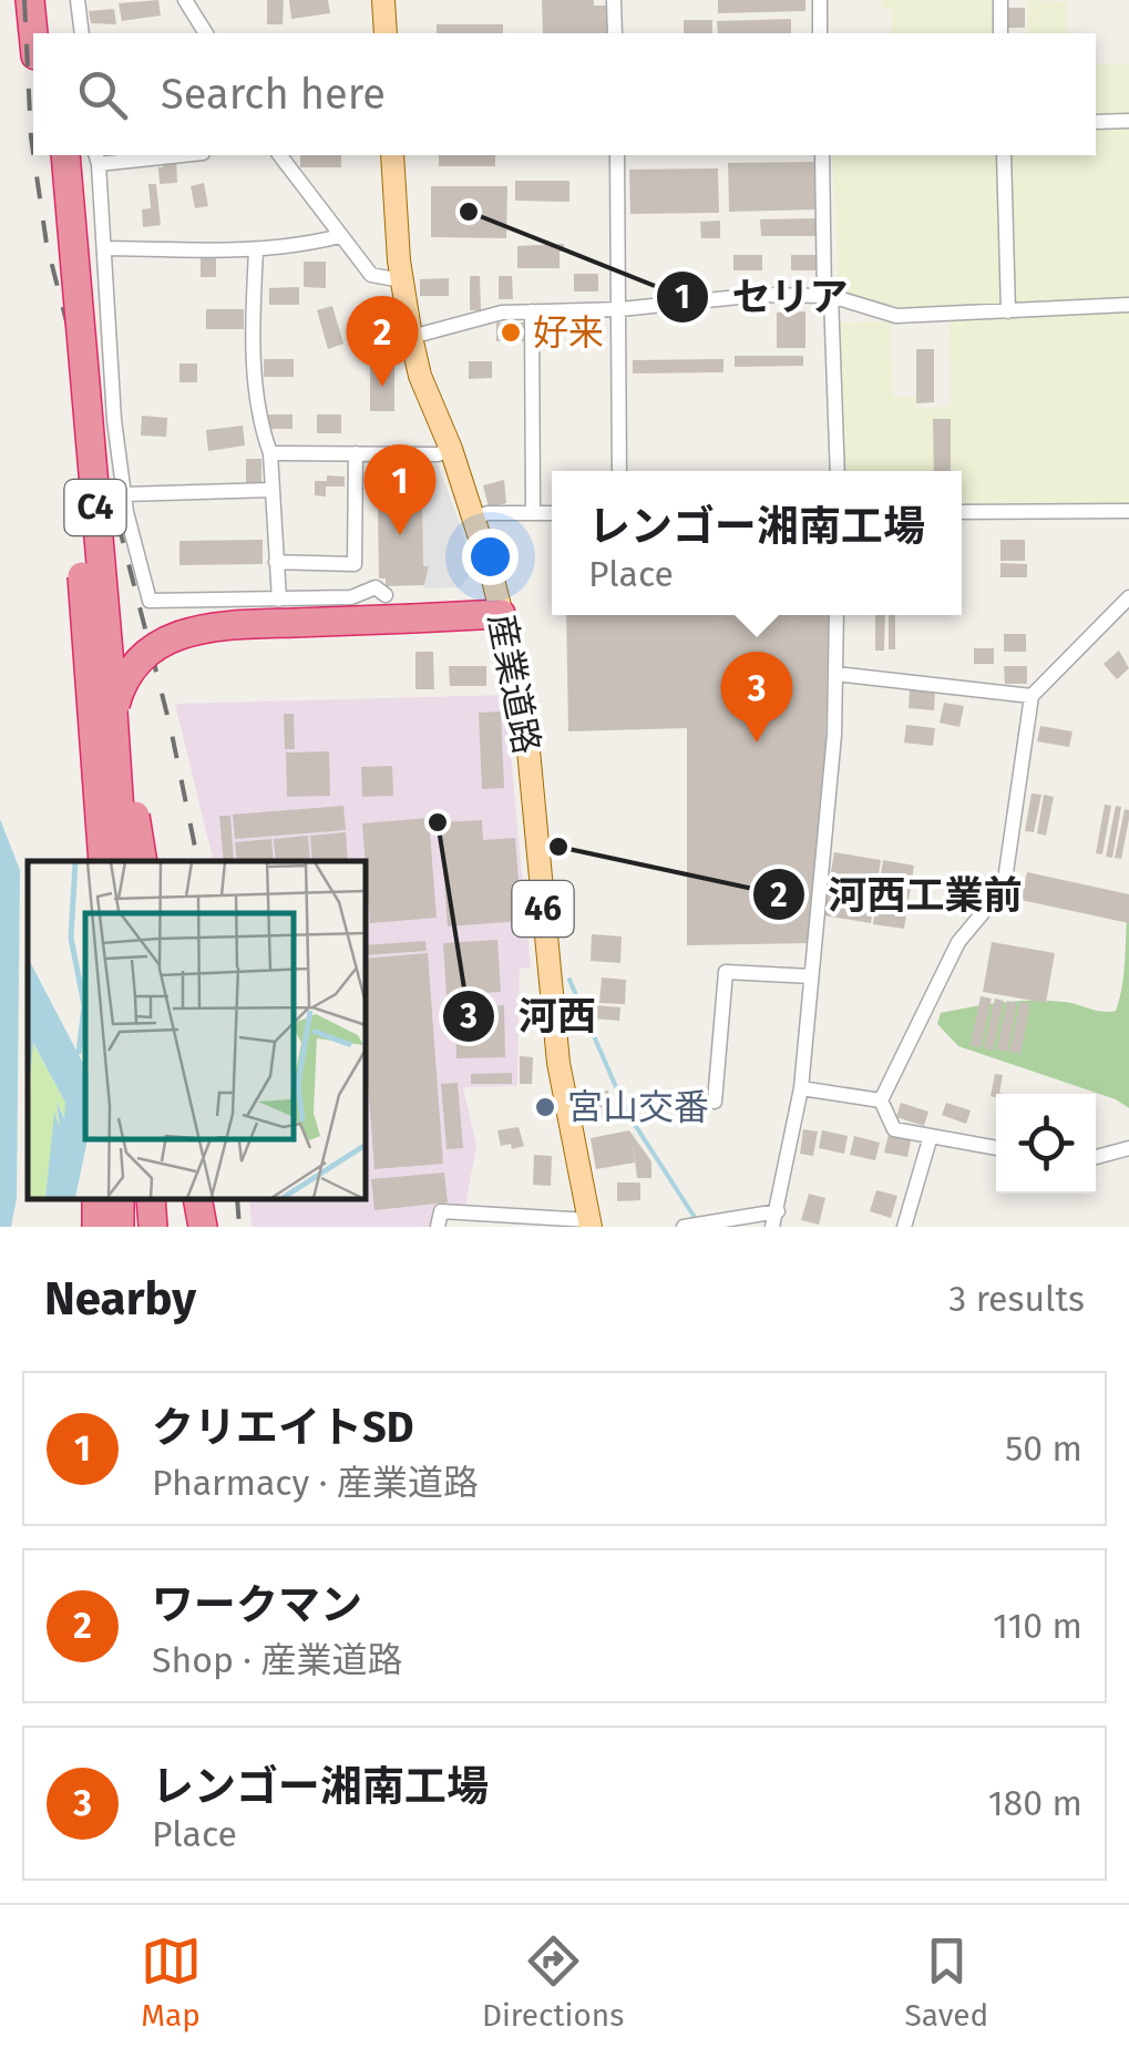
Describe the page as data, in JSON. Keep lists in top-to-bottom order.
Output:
{
  "streets": {
    "highway": ["C4"],
    "main road": ["産業道路", "46"]
  },
  "places": [
    "セリア",
    "好来",
    "河西",
    "河西工業前",
    "宮山交番"
  ],
  "page": {
    "search": "Search here",
    "pins": ["2", "1", "3"],
    "popup": ["レンゴー湘南工場", "Place"],
    "heading": ["Nearby", "3 results"],
    "list": [
      {
        "mark": "1",
        "name": "クリエイトSD",
        "note": "Pharmacy · 産業道路",
        "value": "50 m"
      },
      {
        "mark": "2",
        "name": "ワークマン",
        "note": "Shop · 産業道路",
        "value": "110 m"
      },
      {
        "mark": "3",
        "name": "レンゴー湘南工場",
        "note": "Place",
        "value": "180 m"
      }
    ],
    "nav": ["Map", "Directions", "Saved"]
  }
}
